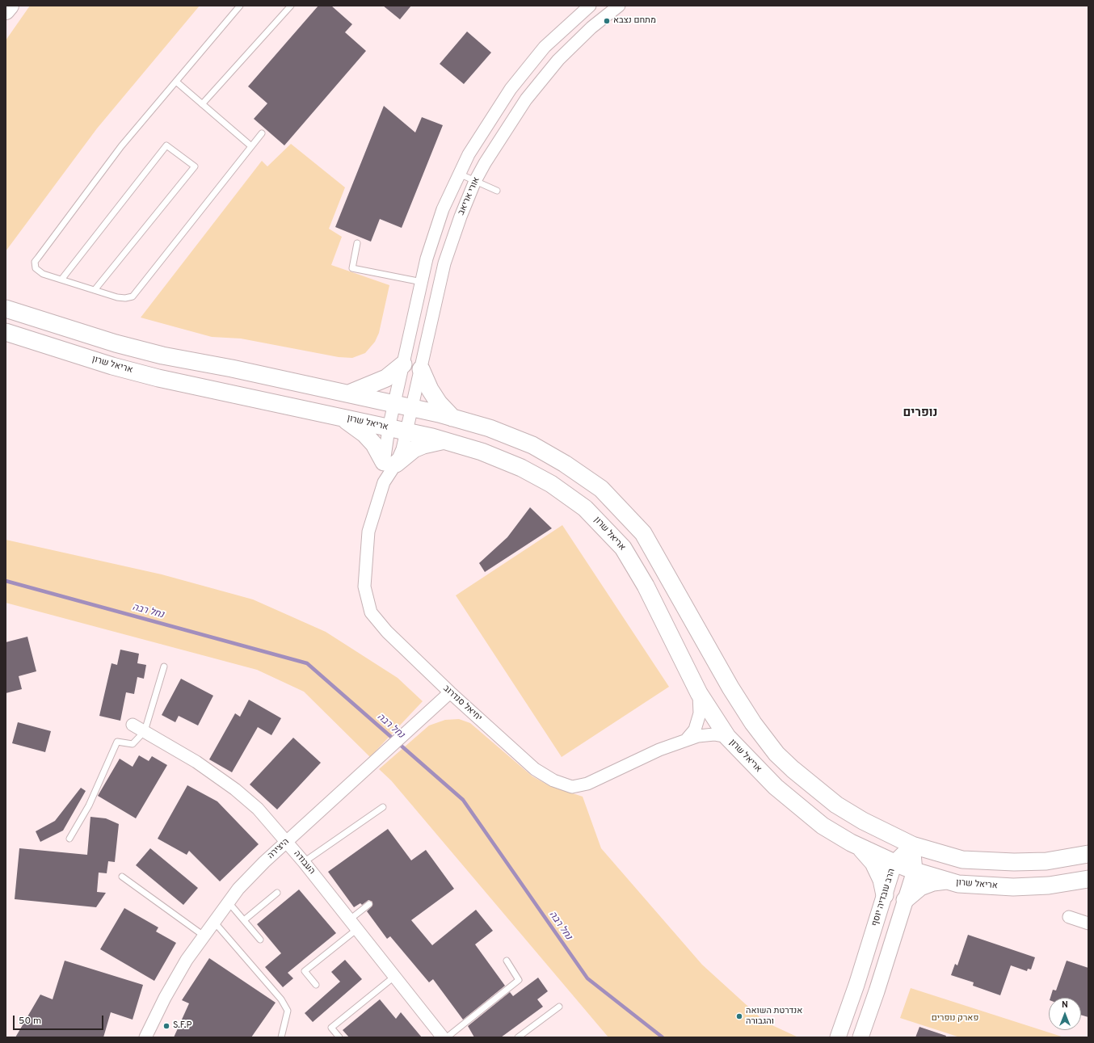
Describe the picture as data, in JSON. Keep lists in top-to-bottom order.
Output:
{
  "streets": {
    "main road": ["אריאל שרון"],
    "street": [
      "אורי אריאב",
      "יחיאל סנדרוב",
      "היצירה",
      "העבודה",
      "הרב עובדיה יוסף"
    ]
  },
  "crossings": [
    ["אורי אריאב", "אריאל שרון"],
    ["אורי אריאב", "יחיאל סנדרוב"],
    ["אריאל שרון", "יחיאל סנדרוב"],
    ["אריאל שרון", "הרב עובדיה יוסף"],
    ["יחיאל סנדרוב", "היצירה"],
    ["היצירה", "העבודה"]
  ],
  "districts": ["נופרים"],
  "water": ["נחל רבה"],
  "parks": ["פארק נופרים"],
  "places": ["מתחם נצבא", "אנדרטת השואה והגבורה", "S.F.P"],
  "scale_bar": "50 m",
  "north": "top"
}
